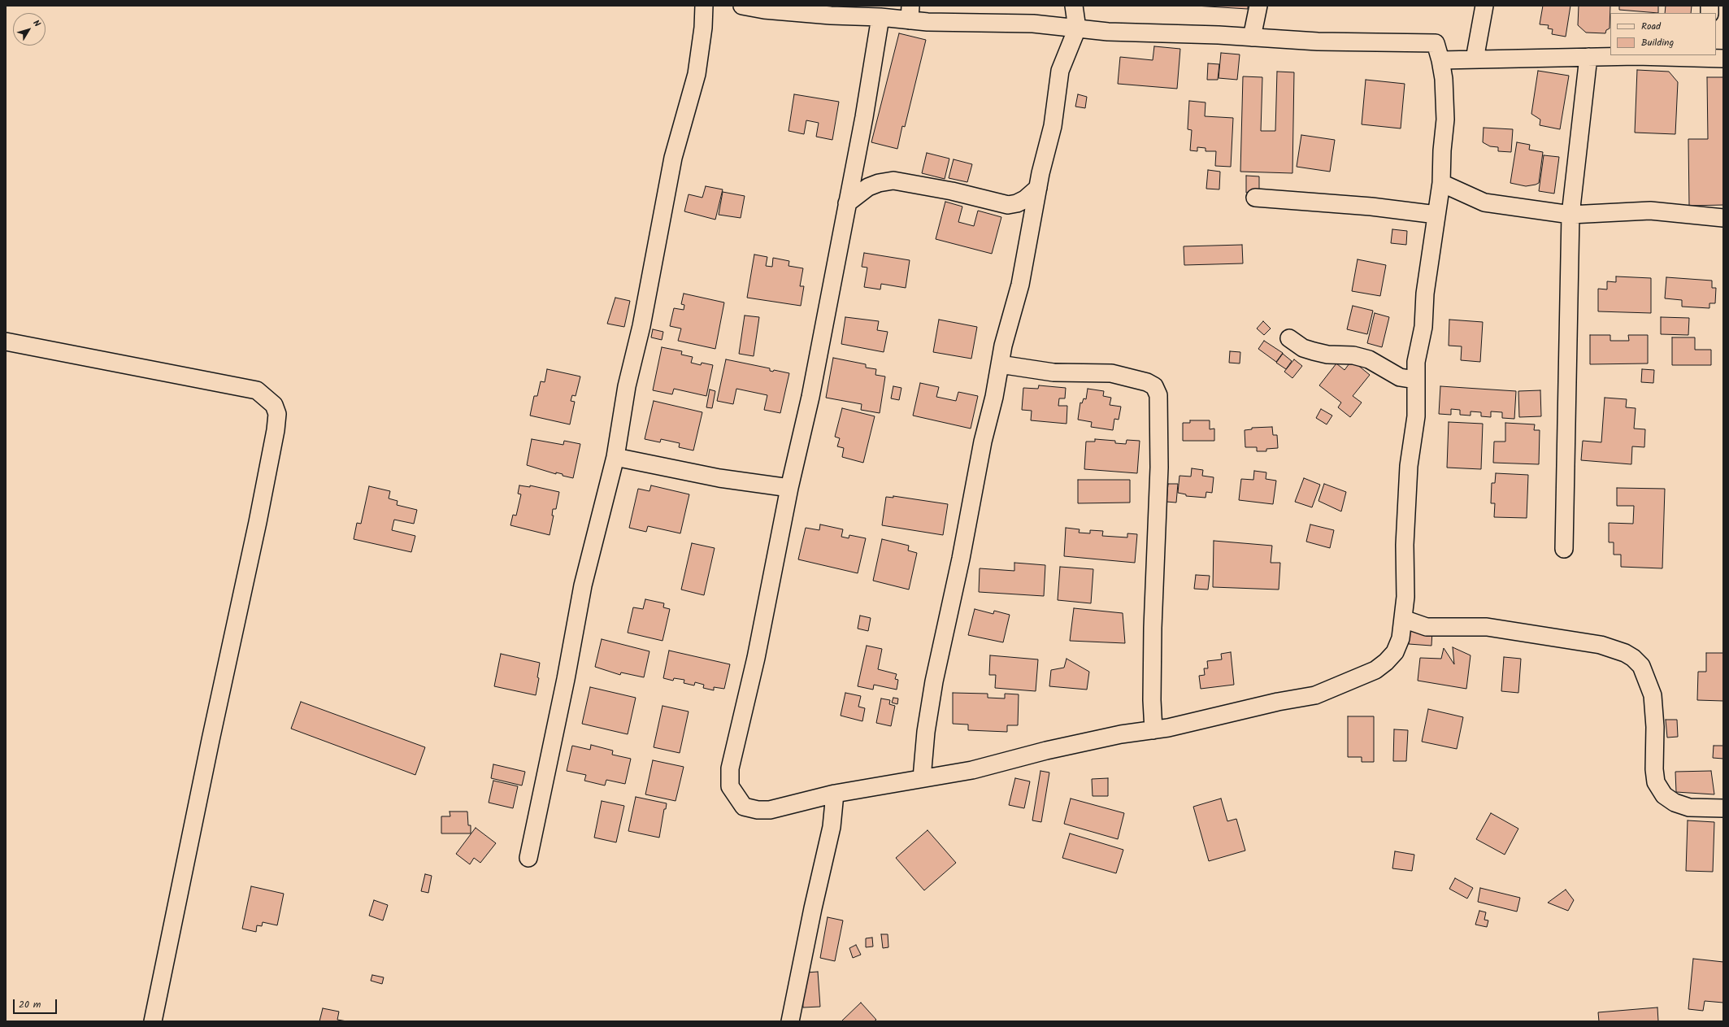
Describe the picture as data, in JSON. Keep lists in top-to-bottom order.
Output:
{
  "legend": ["Road", "Building"],
  "scale_bar": "20 m",
  "north": "top right"
}
